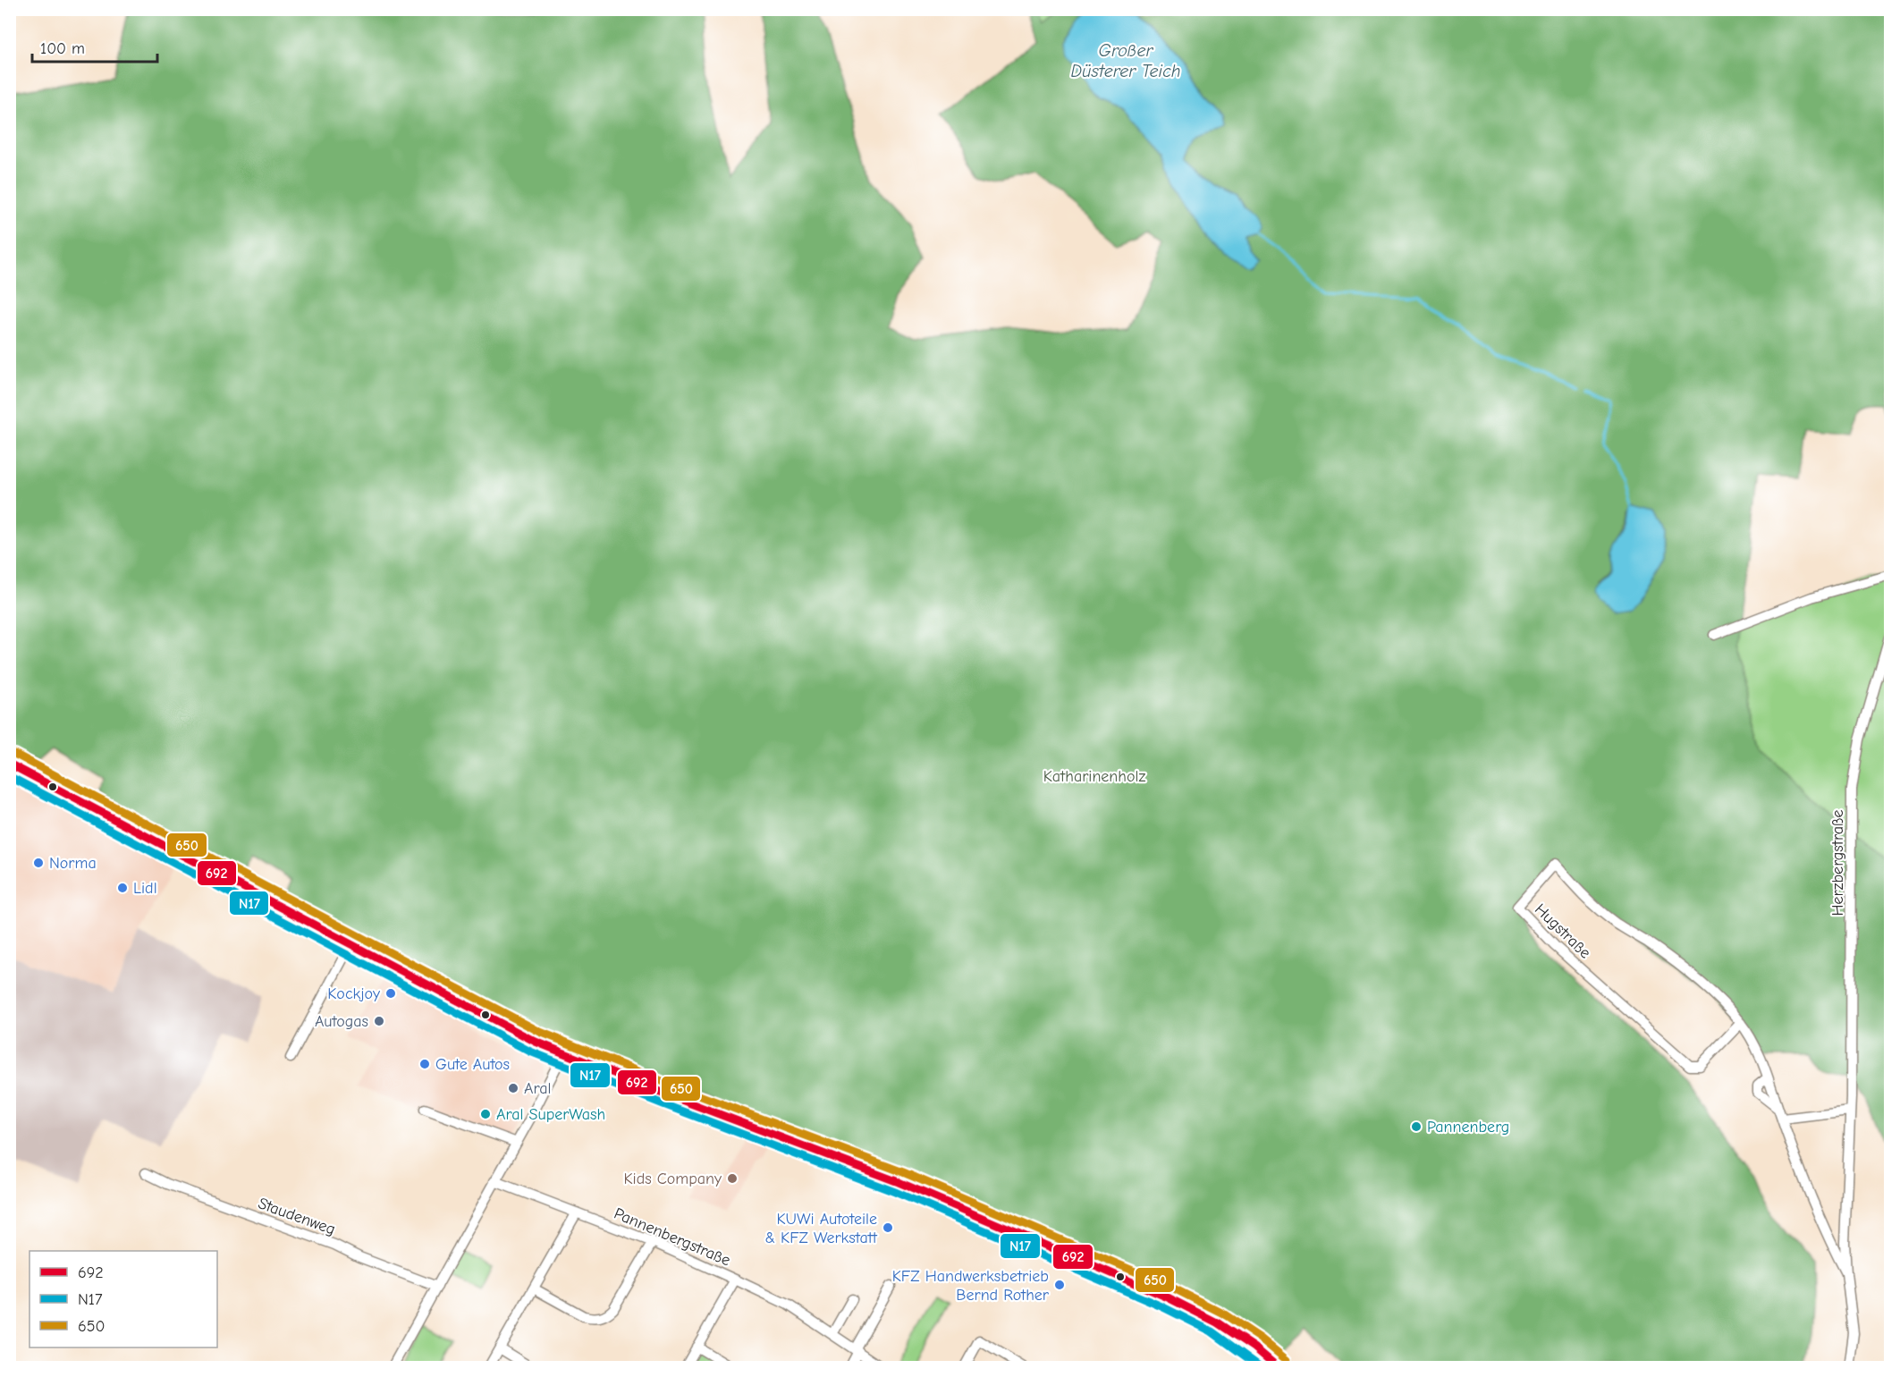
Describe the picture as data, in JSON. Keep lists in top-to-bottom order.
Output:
{
  "streets": {
    "street": [
      "Herzbergstraße",
      "Hugstraße",
      "Staudenweg",
      "Pannenbergstraße"
    ]
  },
  "water": ["Großer Düsterer Teich"],
  "parks": ["Katharinenholz"],
  "places": [
    "Norma",
    "Lidl",
    "Kockjoy",
    "Autogas",
    "Gute Autos",
    "Aral",
    "Aral SuperWash",
    "Pannenberg",
    "Kids Company",
    "KUWi Autoteile & KFZ Werkstatt",
    "KFZ Handwerksbetrieb Bernd Rother"
  ],
  "lines": ["transit line 650", "transit line 692", "transit line N17"],
  "legend": ["692", "N17", "650"],
  "scale_bar": "100 m"
}
